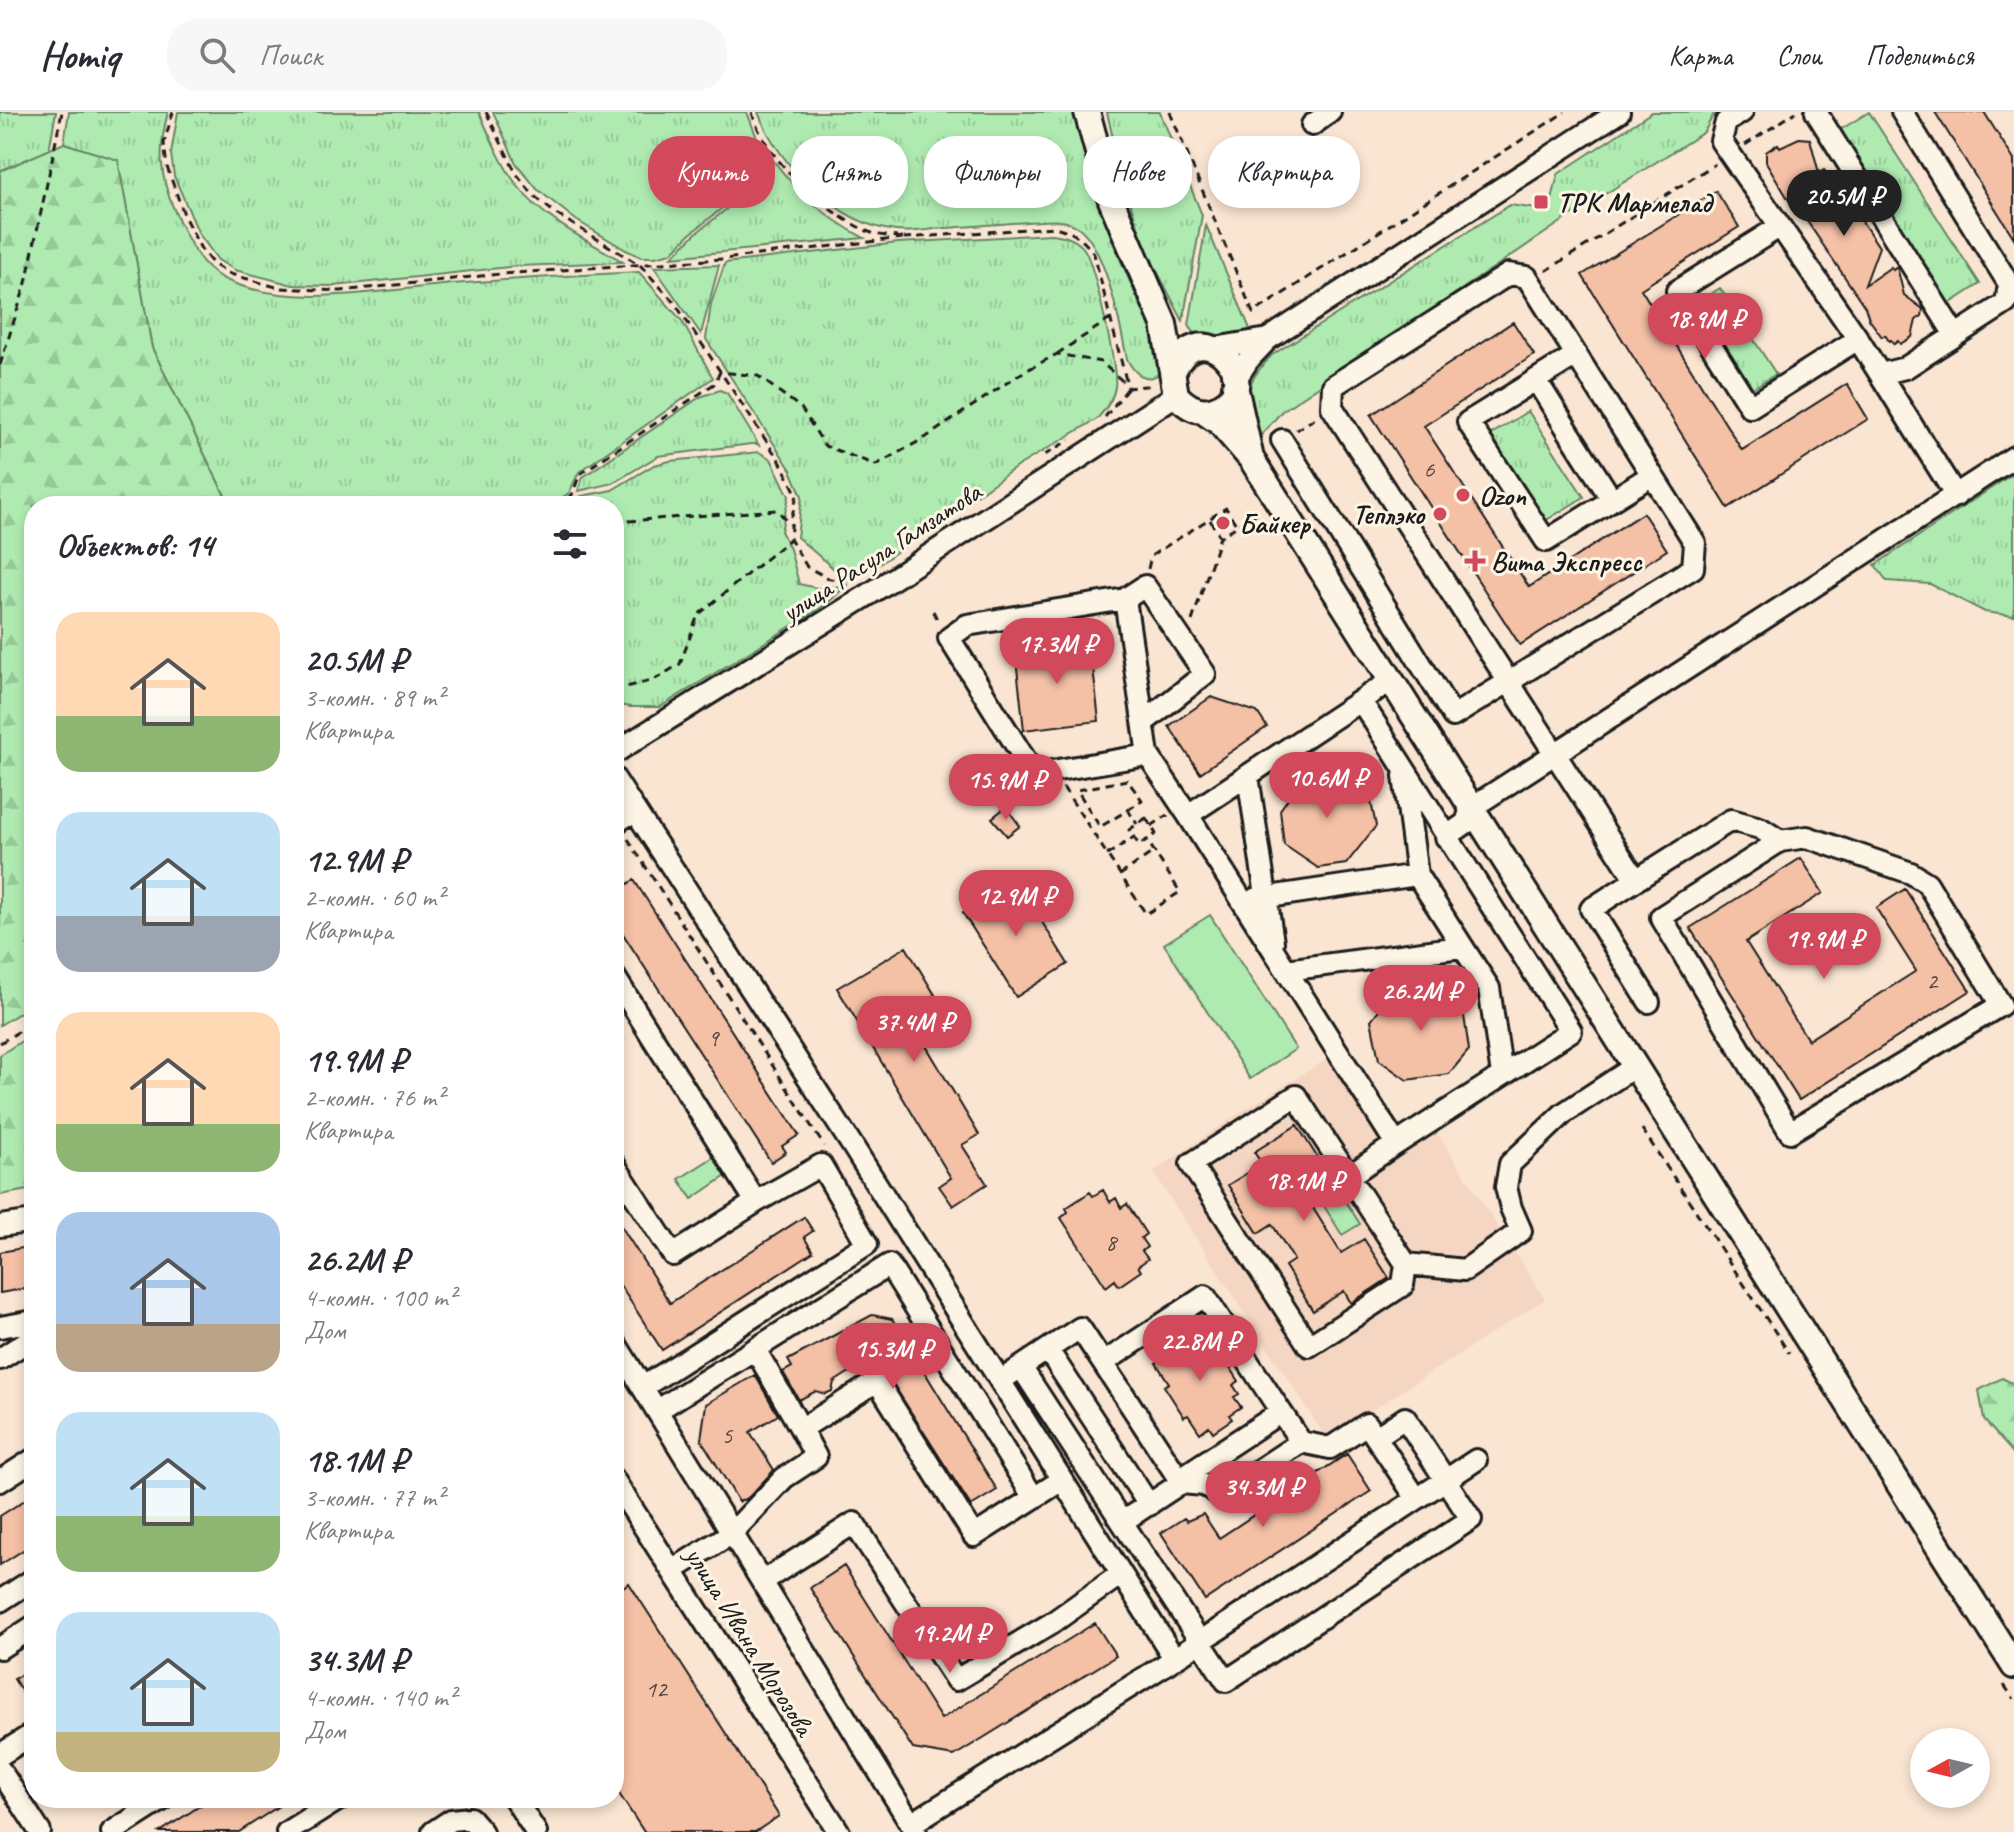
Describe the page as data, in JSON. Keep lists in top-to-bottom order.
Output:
{
  "streets": {
    "street": ["улица Расула Гамзатова", "улица Ивана Морозова"]
  },
  "places": {
    "transit": ["ТРК Мармелад"],
    "other": ["Ozon", "Теплэко", "Байкер"],
    "health": ["Вита Экспресс"]
  },
  "house_numbers": [
    "6",
    "2",
    "9",
    "8",
    "5",
    "12"
  ],
  "north": "left",
  "page": {
    "header": "Homiq",
    "search": "Поиск",
    "nav": ["Карта", "Слои", "Поделиться"],
    "chip": [
      "Купить",
      "Снять",
      "Фильтры",
      "Новое",
      "Квартира"
    ],
    "price": [
      "20.5M ₽",
      "18.9M ₽",
      "17.3M ₽",
      "10.6M ₽",
      "15.9M ₽",
      "12.9M ₽",
      "19.9M ₽",
      "26.2M ₽",
      "37.4M ₽",
      "18.1M ₽",
      "22.8M ₽",
      "15.3M ₽",
      "34.3M ₽",
      "19.2M ₽"
    ],
    "heading": "Объектов: 14",
    "list": [
      {
        "name": "20.5M ₽",
        "note": "3-комн. · 89 m² · Квартира"
      },
      {
        "name": "12.9M ₽",
        "note": "2-комн. · 60 m² · Квартира"
      },
      {
        "name": "19.9M ₽",
        "note": "2-комн. · 76 m² · Квартира"
      },
      {
        "name": "26.2M ₽",
        "note": "4-комн. · 100 m² · Дом"
      },
      {
        "name": "18.1M ₽",
        "note": "3-комн. · 77 m² · Квартира"
      },
      {
        "name": "34.3M ₽",
        "note": "4-комн. · 140 m² · Дом"
      }
    ]
  }
}
